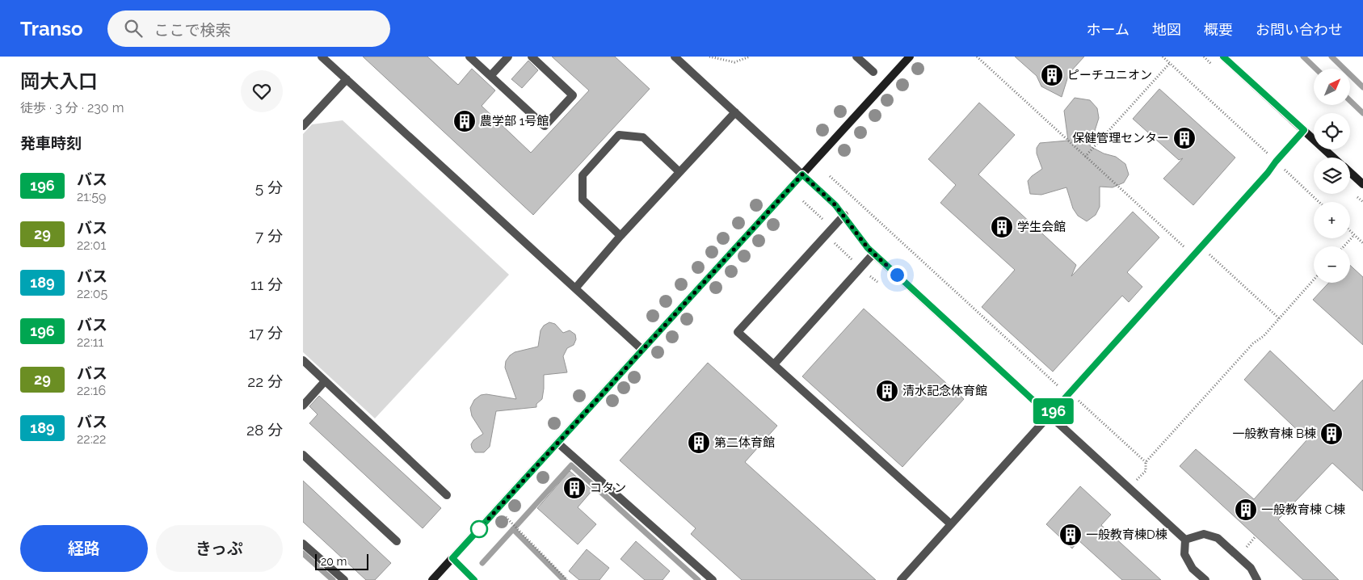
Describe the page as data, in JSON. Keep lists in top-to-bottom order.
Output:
{
  "places": {
    "building": [
      "ピーチユニオン",
      "農学部 1号館",
      "保健管理センター",
      "学生会館",
      "清水記念体育館",
      "一般教育棟 B棟",
      "第二体育館",
      "コタン",
      "一般教育棟 C棟",
      "一般教育棟D棟"
    ]
  },
  "lines": ["bus line 196"],
  "scale_bar": "20 m",
  "north": "top right",
  "page": {
    "header": "Transo",
    "search": "ここで検索",
    "nav": [
      "ホーム",
      "地図",
      "概要",
      "お問い合わせ"
    ],
    "heading": [
      ["岡大入口", "徒歩 · 3 分 · 230 m"],
      "発車時刻"
    ],
    "on_map": "196",
    "map_buttons": ["+", "−"],
    "list": [
      {
        "mark": "196",
        "name": "バス",
        "note": "21:59",
        "value": "5 分"
      },
      {
        "mark": "29",
        "name": "バス",
        "note": "22:01",
        "value": "7 分"
      },
      {
        "mark": "189",
        "name": "バス",
        "note": "22:05",
        "value": "11 分"
      },
      {
        "mark": "196",
        "name": "バス",
        "note": "22:11",
        "value": "17 分"
      },
      {
        "mark": "29",
        "name": "バス",
        "note": "22:16",
        "value": "22 分"
      },
      {
        "mark": "189",
        "name": "バス",
        "note": "22:22",
        "value": "28 分"
      }
    ],
    "buttons": ["経路", "きっぷ"],
    "scale": "20 m"
  }
}
